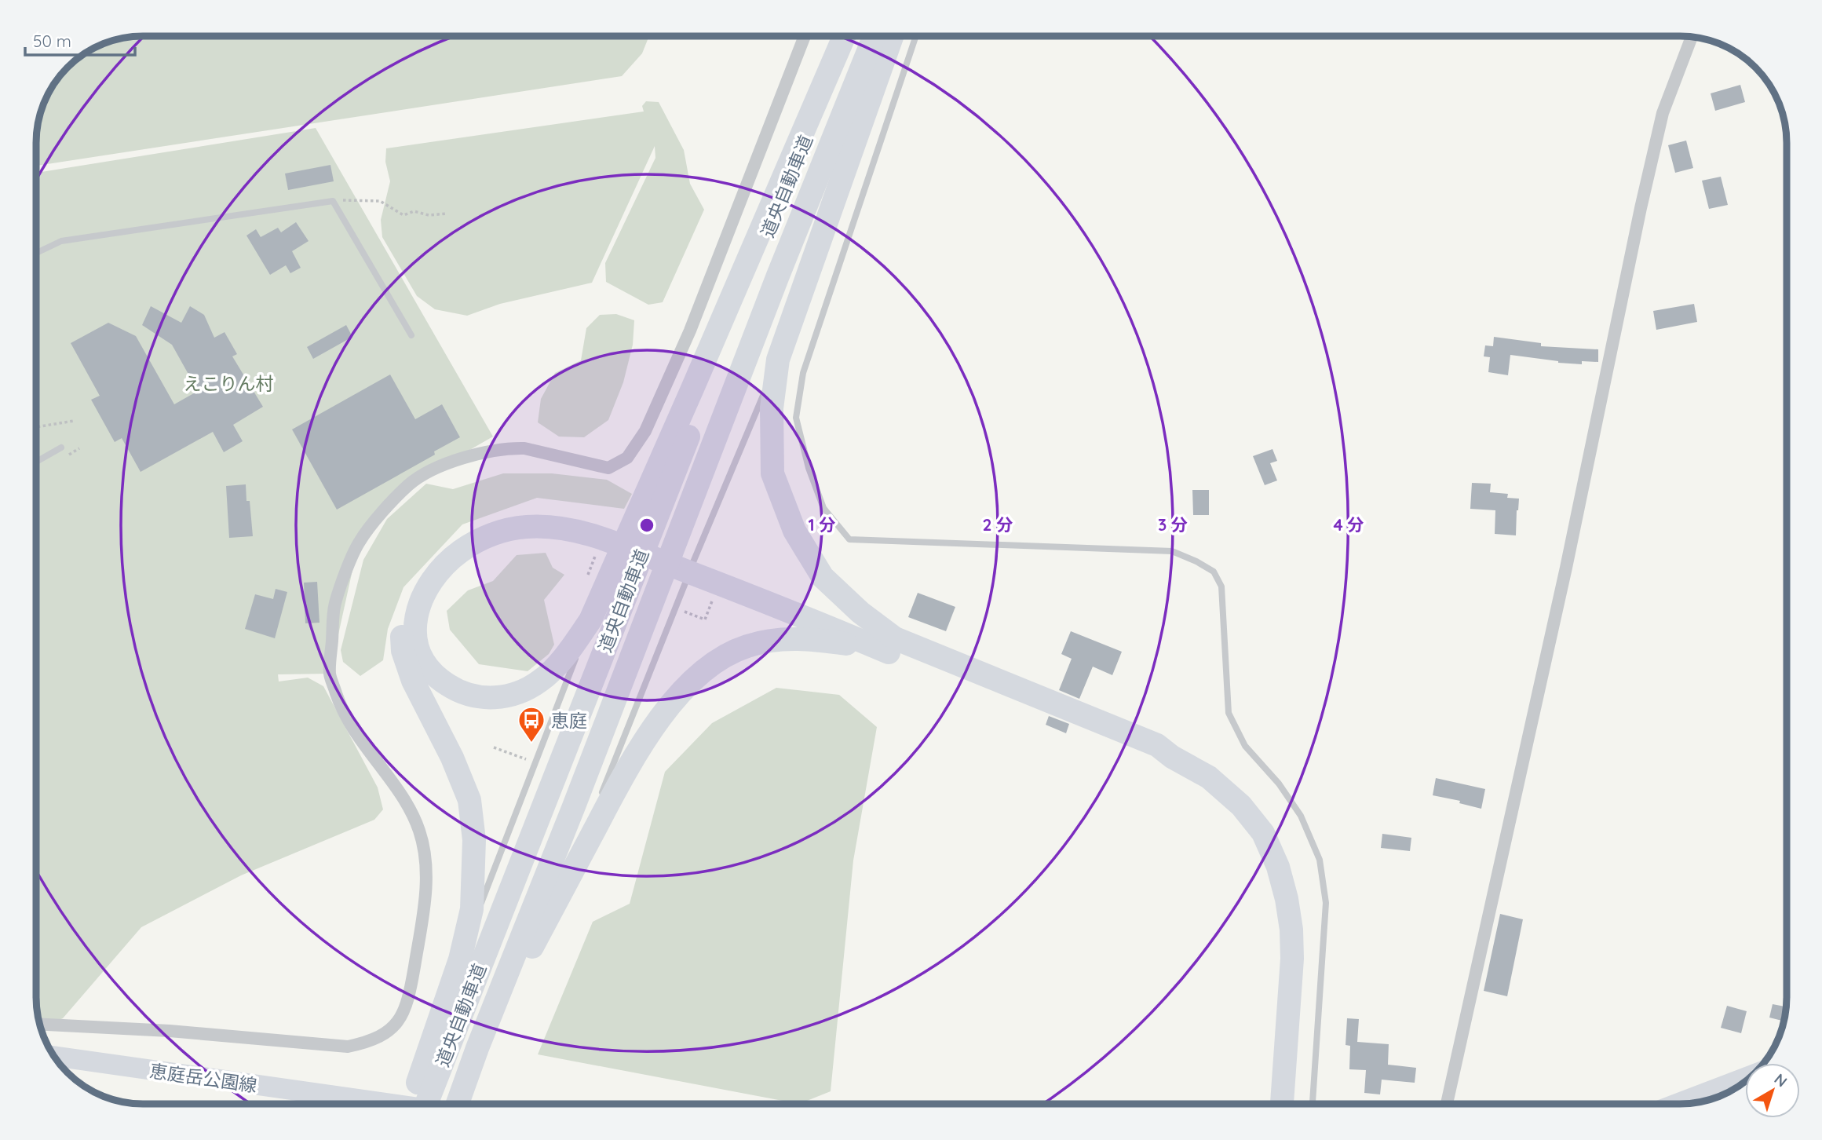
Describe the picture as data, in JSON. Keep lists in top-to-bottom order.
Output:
{
  "streets": {
    "highway": ["道央自動車道"],
    "main road": ["恵庭岳公園線"]
  },
  "parks": ["えこりん村"],
  "places": {
    "bus stop": ["恵庭"]
  },
  "scale_bar": "50 m",
  "north": "top right",
  "rings": [
    "1 分",
    "2 分",
    "3 分",
    "4 分"
  ]
}
